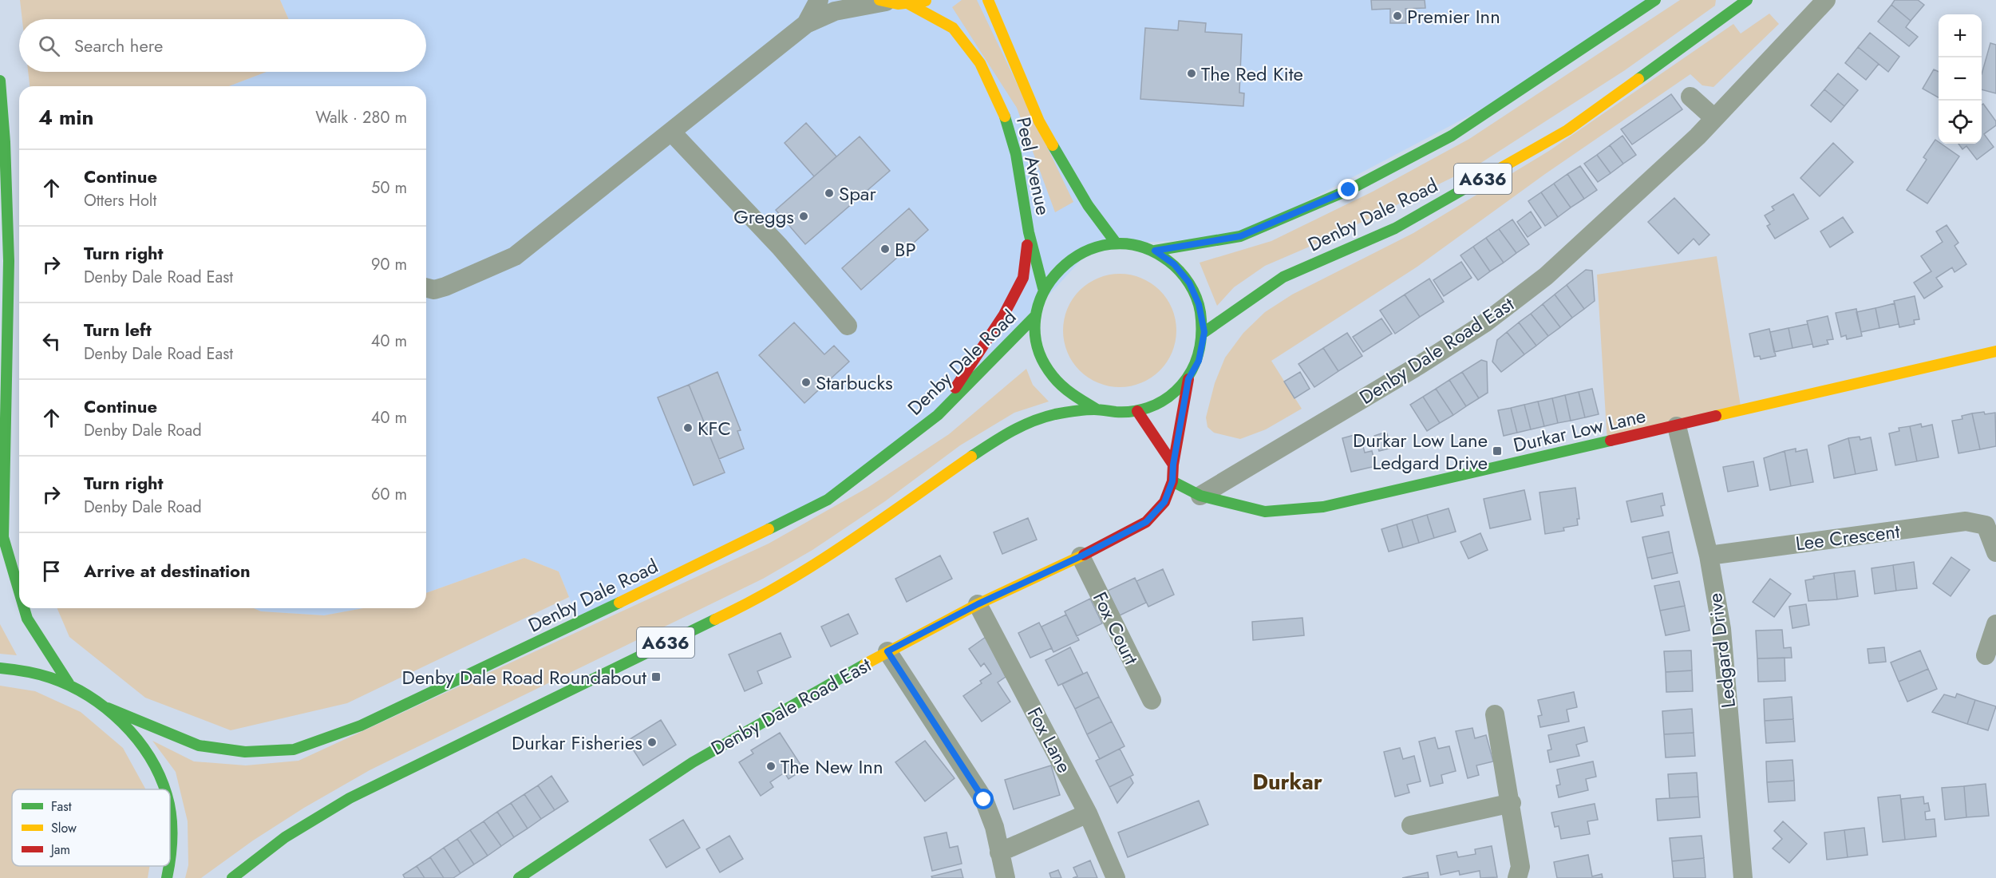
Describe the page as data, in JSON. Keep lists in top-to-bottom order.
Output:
{
  "streets": {
    "main road": [
      "Peel Avenue",
      "A636",
      "Denby Dale Road",
      "Denby Dale Road East",
      "Durkar Low Lane"
    ],
    "street": [
      "Lee Crescent",
      "Fox Court",
      "Ledgard Drive",
      "Fox Lane"
    ]
  },
  "crossings": [
    ["Peel Avenue", "Denby Dale Road"],
    ["Peel Avenue", "Denby Dale Road East"],
    ["Denby Dale Road", "Denby Dale Road East"],
    ["Denby Dale Road East", "Durkar Low Lane"],
    ["Denby Dale Road East", "Fox Court"],
    ["Denby Dale Road East", "Fox Lane"],
    ["Durkar Low Lane", "Ledgard Drive"],
    ["Lee Crescent", "Ledgard Drive"]
  ],
  "districts": ["Durkar"],
  "places": {
    "other": [
      "Premier Inn",
      "The Red Kite",
      "Spar",
      "Greggs",
      "BP",
      "Starbucks",
      "KFC",
      "Durkar Fisheries",
      "The New Inn"
    ],
    "transit": ["Durkar Low Lane Ledgard Drive", "Denby Dale Road Roundabout"]
  },
  "legend": ["Fast", "Slow", "Jam"],
  "page": {
    "map_buttons": ["+", "−"],
    "search": "Search here",
    "heading": ["4 min", "Walk · 280 m"],
    "list": [
      ["Continue", "Otters Holt", "50 m"],
      ["Turn right", "Denby Dale Road East", "90 m"],
      ["Turn left", "Denby Dale Road East", "40 m"],
      ["Continue", "Denby Dale Road", "40 m"],
      ["Turn right", "Denby Dale Road", "60 m"],
      "Arrive at destination"
    ]
  }
}
